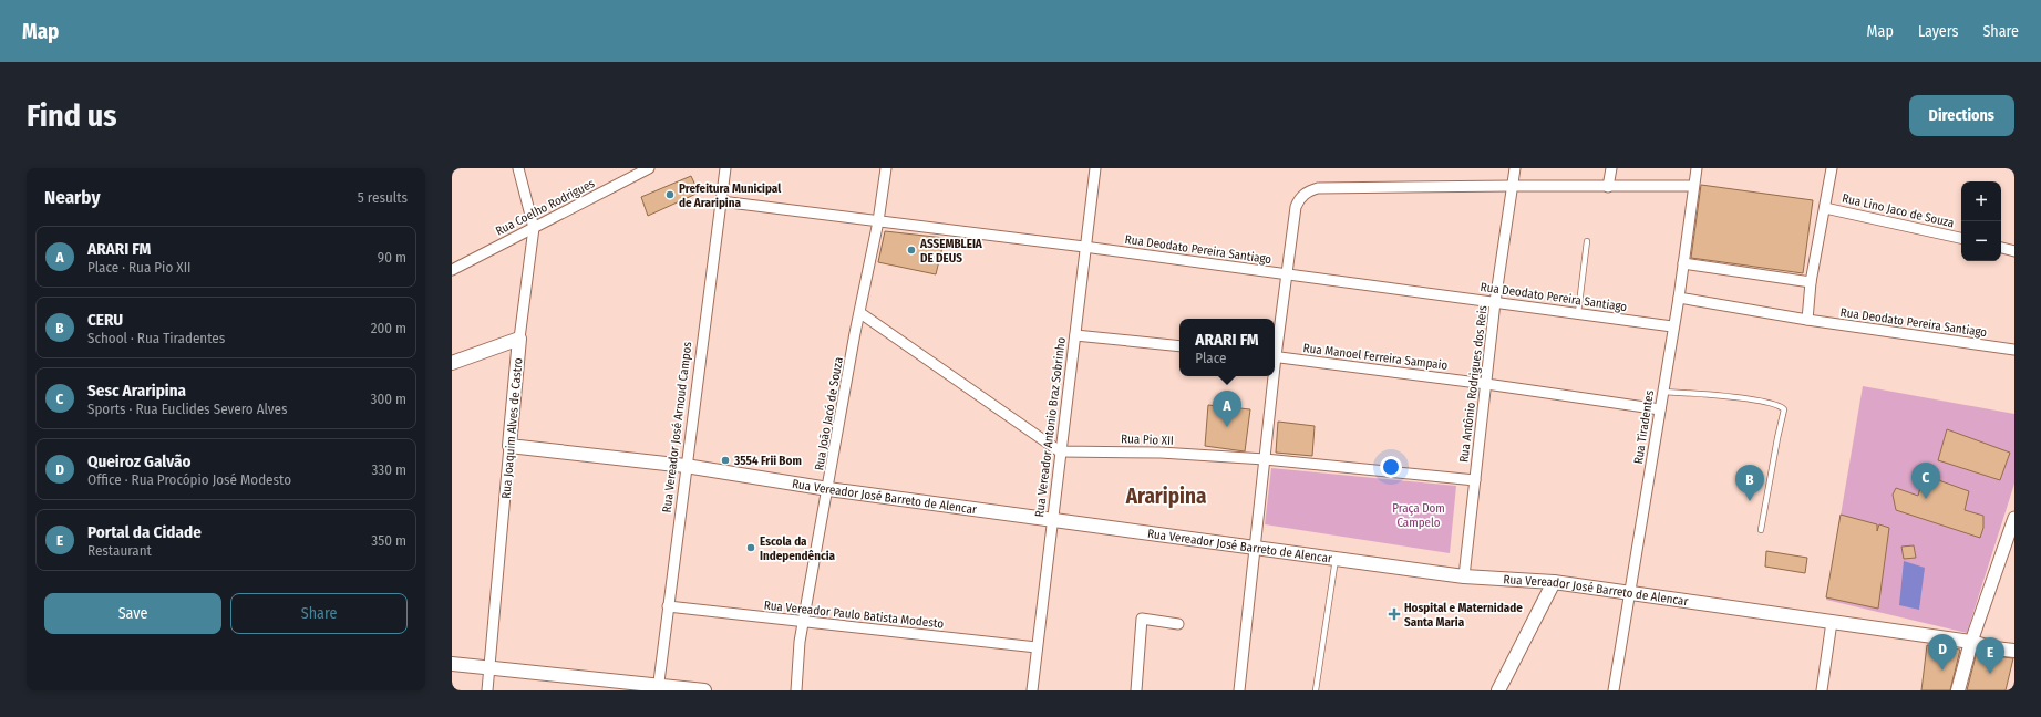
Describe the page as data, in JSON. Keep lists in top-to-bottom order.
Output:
{
  "streets": {
    "main road": ["Rua Joaquim Alves de Castro", "Rua Vereador José Barreto de Alencar"],
    "street": [
      "Rua Coelho Rodrigues",
      "Rua Lino Jaco de Souza",
      "Rua Deodato Pereira Santiago",
      "Rua Manoel Ferreira Sampaio",
      "Rua Antônio Rodrigues dos Reis",
      "Rua João Jacó de Souza",
      "Rua Vereador José Arnoud Campos",
      "Rua Vereador Antonio Braz Sobrinho",
      "Rua Tiradentes",
      "Rua Pio XII",
      "Rua Vereador Paulo Batista Modesto"
    ]
  },
  "crossings": [
    ["Rua Coelho Rodrigues", "Rua Joaquim Alves de Castro"],
    ["Rua Deodato Pereira Santiago", "Rua Antônio Rodrigues dos Reis"],
    ["Rua Deodato Pereira Santiago", "Rua João Jacó de Souza"],
    ["Rua Deodato Pereira Santiago", "Rua Vereador José Arnoud Campos"],
    ["Rua Deodato Pereira Santiago", "Rua Vereador Antonio Braz Sobrinho"],
    ["Rua Deodato Pereira Santiago", "Rua Tiradentes"],
    ["Rua Manoel Ferreira Sampaio", "Rua Antônio Rodrigues dos Reis"],
    ["Rua Manoel Ferreira Sampaio", "Rua Tiradentes"],
    ["Rua Antônio Rodrigues dos Reis", "Rua Pio XII"],
    ["Rua Antônio Rodrigues dos Reis", "Rua Vereador José Barreto de Alencar"],
    ["Rua João Jacó de Souza", "Rua Vereador José Barreto de Alencar"],
    ["Rua João Jacó de Souza", "Rua Vereador Paulo Batista Modesto"],
    ["Rua Vereador José Arnoud Campos", "Rua Vereador José Barreto de Alencar"],
    ["Rua Vereador José Arnoud Campos", "Rua Vereador Paulo Batista Modesto"],
    ["Rua Vereador Antonio Braz Sobrinho", "Rua Pio XII"],
    ["Rua Vereador Antonio Braz Sobrinho", "Rua Vereador José Barreto de Alencar"],
    ["Rua Vereador Antonio Braz Sobrinho", "Rua Vereador Paulo Batista Modesto"],
    ["Rua Tiradentes", "Rua Vereador José Barreto de Alencar"],
    ["Rua Joaquim Alves de Castro", "Rua Vereador José Barreto de Alencar"]
  ],
  "districts": ["Araripina"],
  "parks": ["Praça Dom Campelo"],
  "places": {
    "other": [
      "Prefeitura Municipal de Araripina",
      "ASSEMBLEIA DE DEUS",
      "3554 Frii Bom",
      "Escola da Independência"
    ],
    "health": ["Hospital e Maternidade Santa Maria"]
  },
  "page": {
    "header": "Map",
    "nav": ["Map", "Layers", "Share"],
    "buttons": [
      "Directions",
      ["Save", "Share"]
    ],
    "title": "Find us",
    "heading": ["Nearby", "5 results"],
    "map_buttons": ["+", "−"],
    "list": [
      {
        "mark": "A",
        "name": "ARARI FM",
        "note": "Place · Rua Pio XII",
        "value": "90 m"
      },
      {
        "mark": "B",
        "name": "CERU",
        "note": "School · Rua Tiradentes",
        "value": "200 m"
      },
      {
        "mark": "C",
        "name": "Sesc Araripina",
        "note": "Sports · Rua Euclides Severo Alves",
        "value": "300 m"
      },
      {
        "mark": "D",
        "name": "Queiroz Galvão",
        "note": "Office · Rua Procópio José Modesto",
        "value": "330 m"
      },
      {
        "mark": "E",
        "name": "Portal da Cidade",
        "note": "Restaurant",
        "value": "350 m"
      }
    ],
    "popup": ["ARARI FM", "Place"],
    "pins": [
      "A",
      "C",
      "B",
      "D",
      "E"
    ]
  }
}
